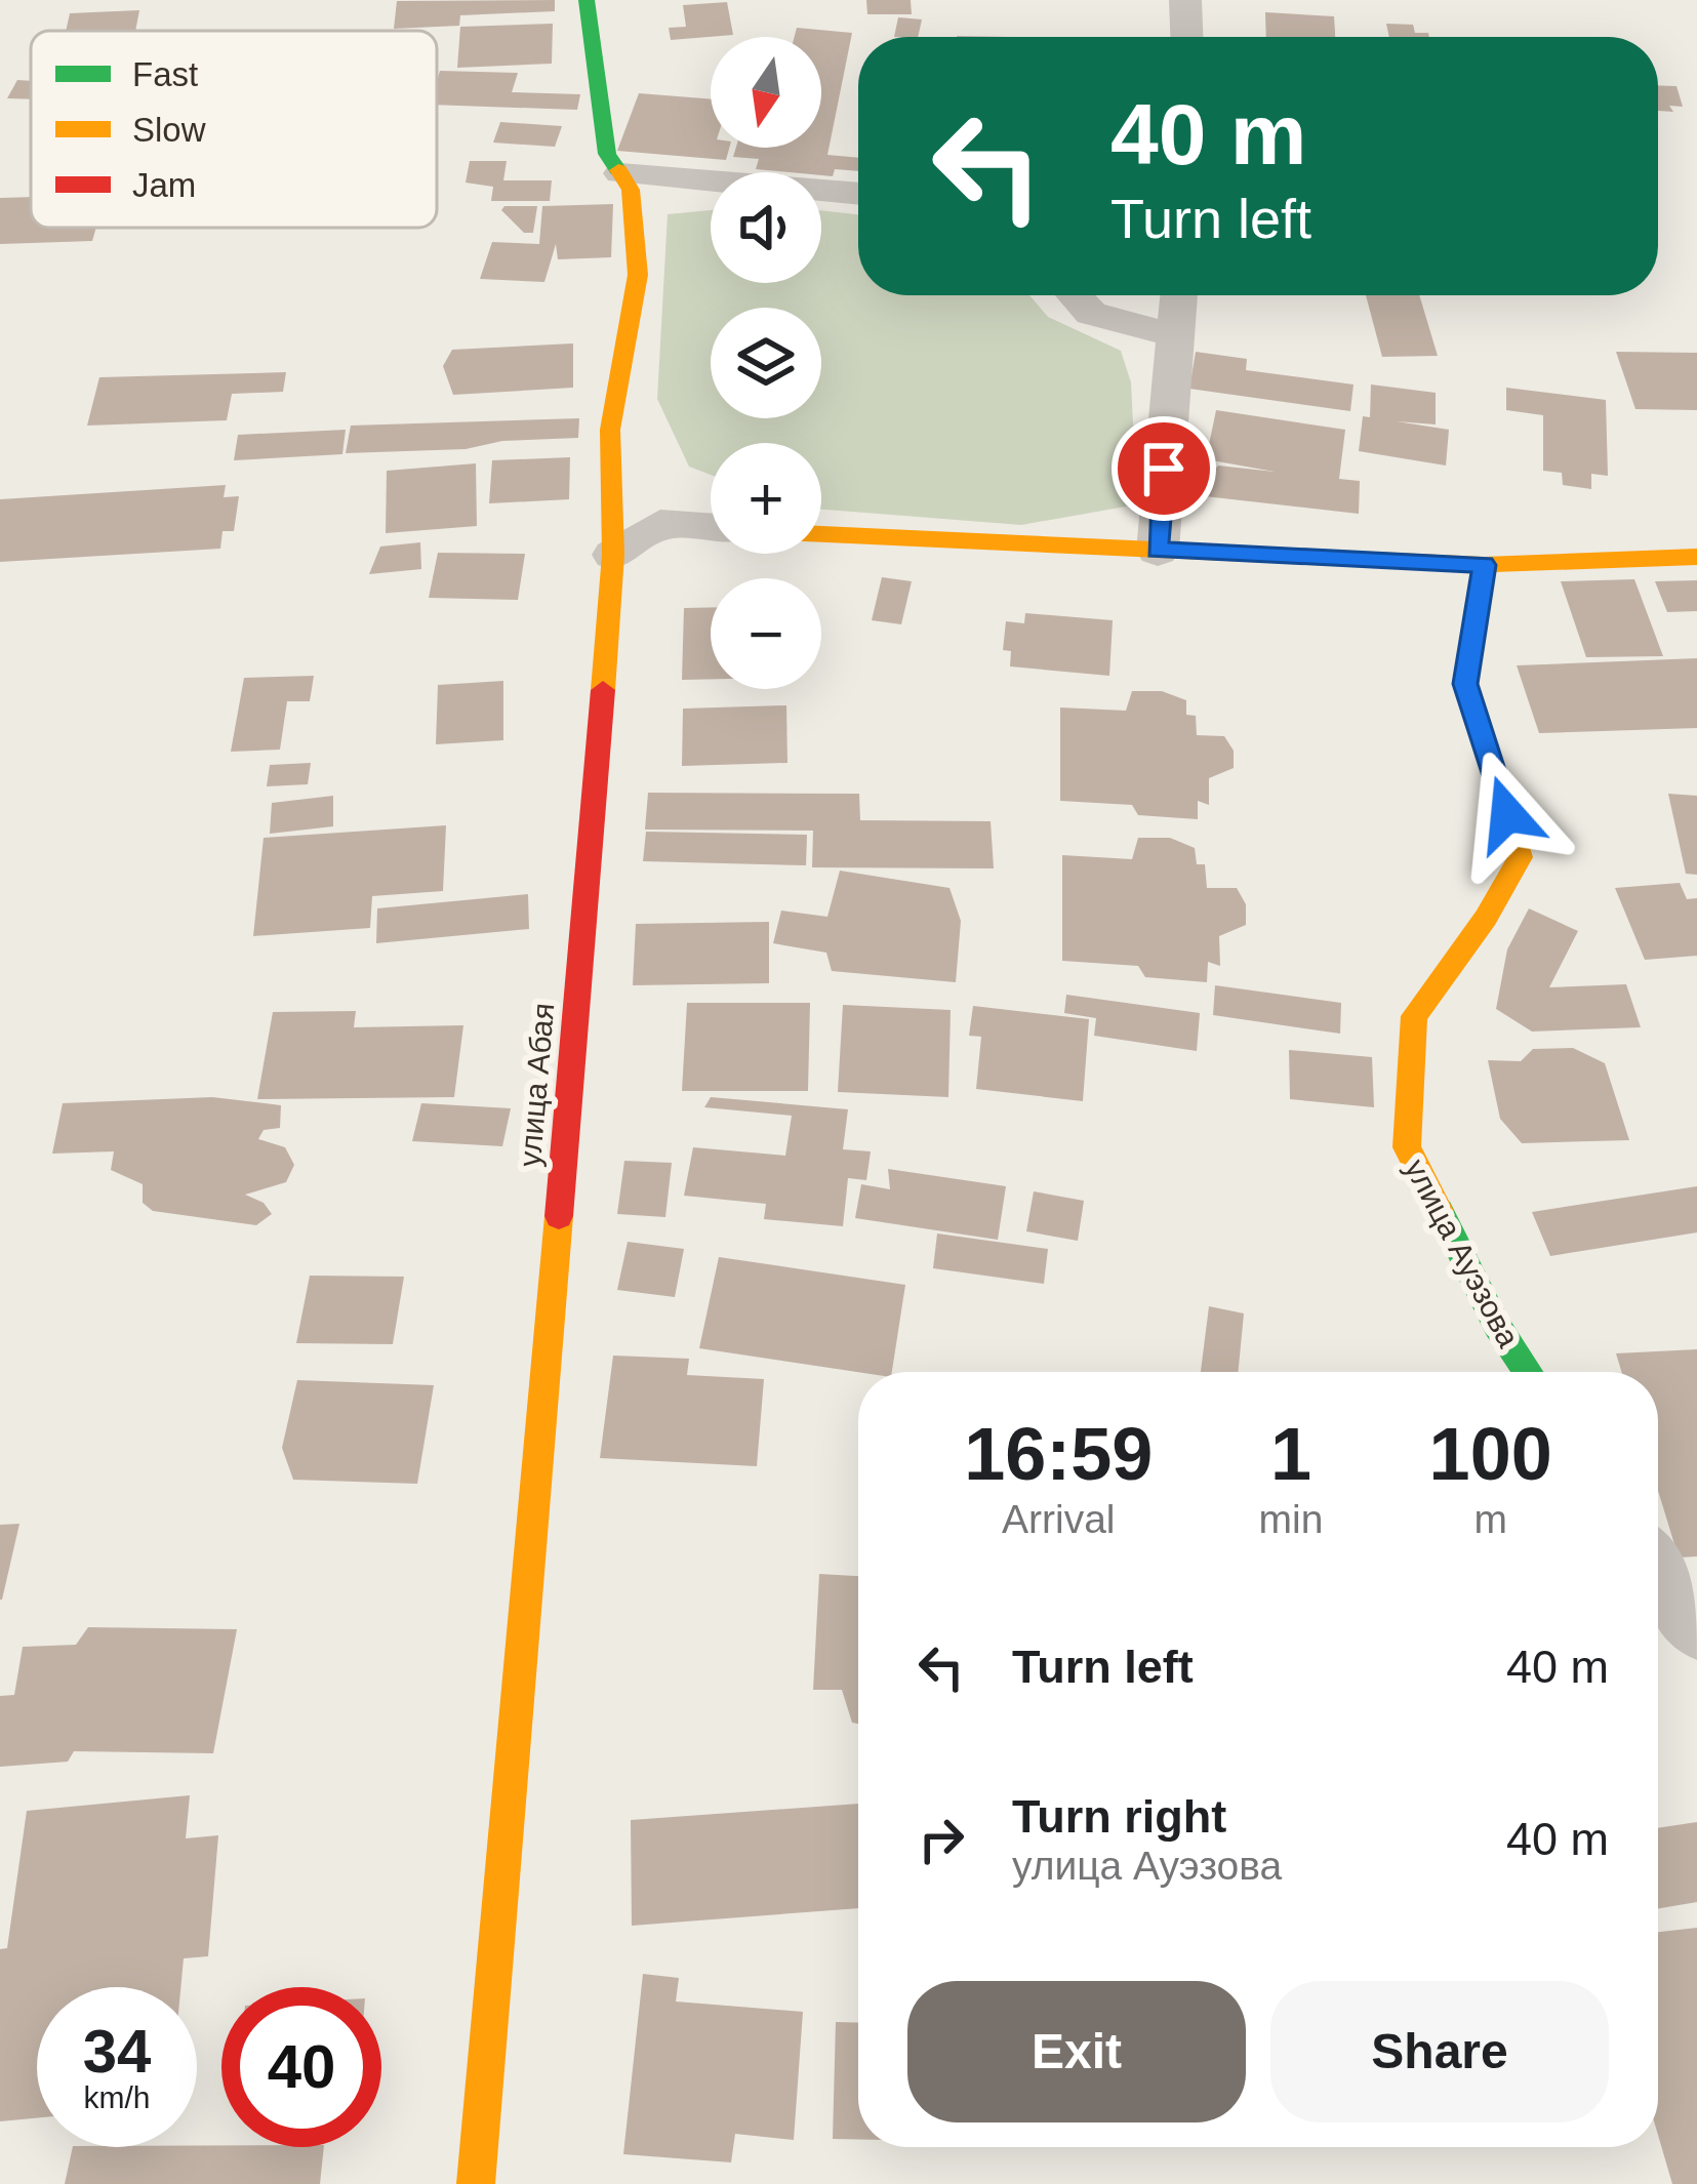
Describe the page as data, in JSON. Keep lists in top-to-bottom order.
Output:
{
  "streets": {
    "street": ["улица Абая", "улица Ауэзова"]
  },
  "legend": ["Fast", "Slow", "Jam"],
  "north": "bottom",
  "page": {
    "map_buttons": ["+", "−"],
    "turn": ["40 m", "Turn left"],
    "eta": [
      "16:59",
      "Arrival",
      "1",
      "min",
      "100",
      "m"
    ],
    "list": [
      {
        "name": "Turn left",
        "value": "40 m"
      },
      {
        "name": "Turn right",
        "note": "улица Ауэзова",
        "value": "40 m"
      }
    ],
    "buttons": ["Exit", "Share"],
    "speed": "34 km/h",
    "limit": "40"
  }
}
